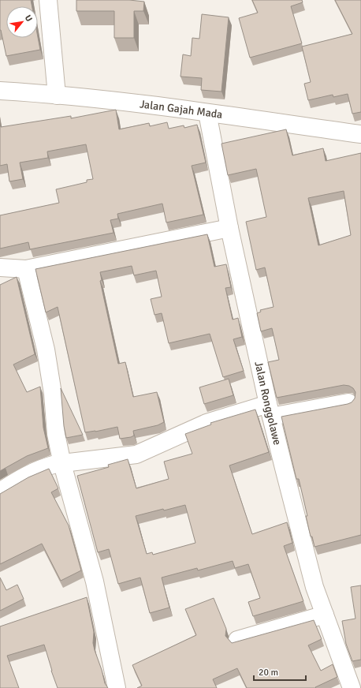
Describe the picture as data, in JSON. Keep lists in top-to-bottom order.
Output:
{
  "streets": {
    "street": ["Jalan Gajah Mada", "Jalan Ronggolawe"]
  },
  "crossings": [
    ["Jalan Gajah Mada", "Jalan Ronggolawe"]
  ],
  "scale_bar": "20 m",
  "north": "top right"
}
